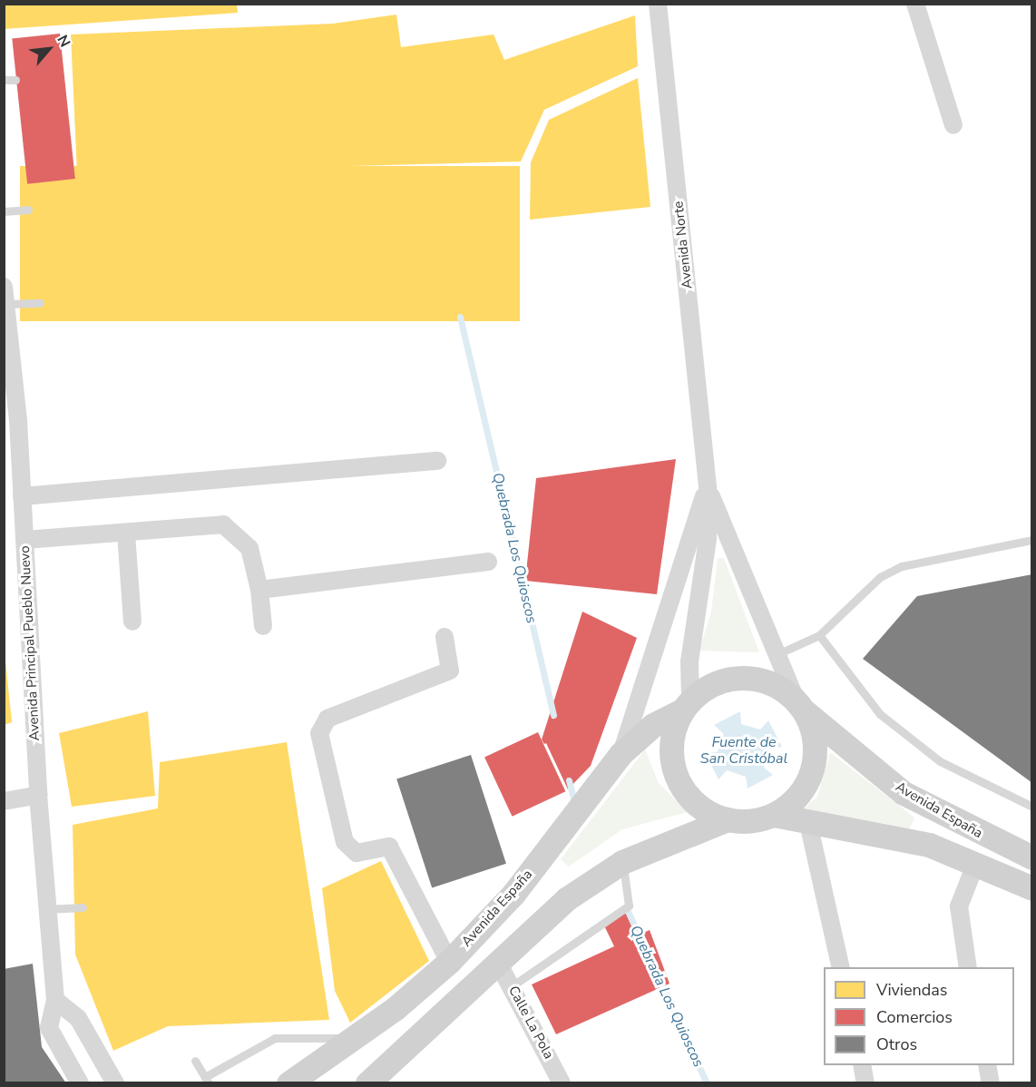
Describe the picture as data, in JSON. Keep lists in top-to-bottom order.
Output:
{
  "streets": {
    "main road": ["Avenida España"],
    "street": ["Avenida Norte", "Avenida Principal Pueblo Nuevo", "Calle La Pola"]
  },
  "crossings": [
    ["Avenida Norte", "Avenida España"]
  ],
  "water": ["Quebrada Los Quioscos", "Fuente de San Cristóbal"],
  "legend": ["Viviendas", "Comercios", "Otros"],
  "north": "top right"
}
